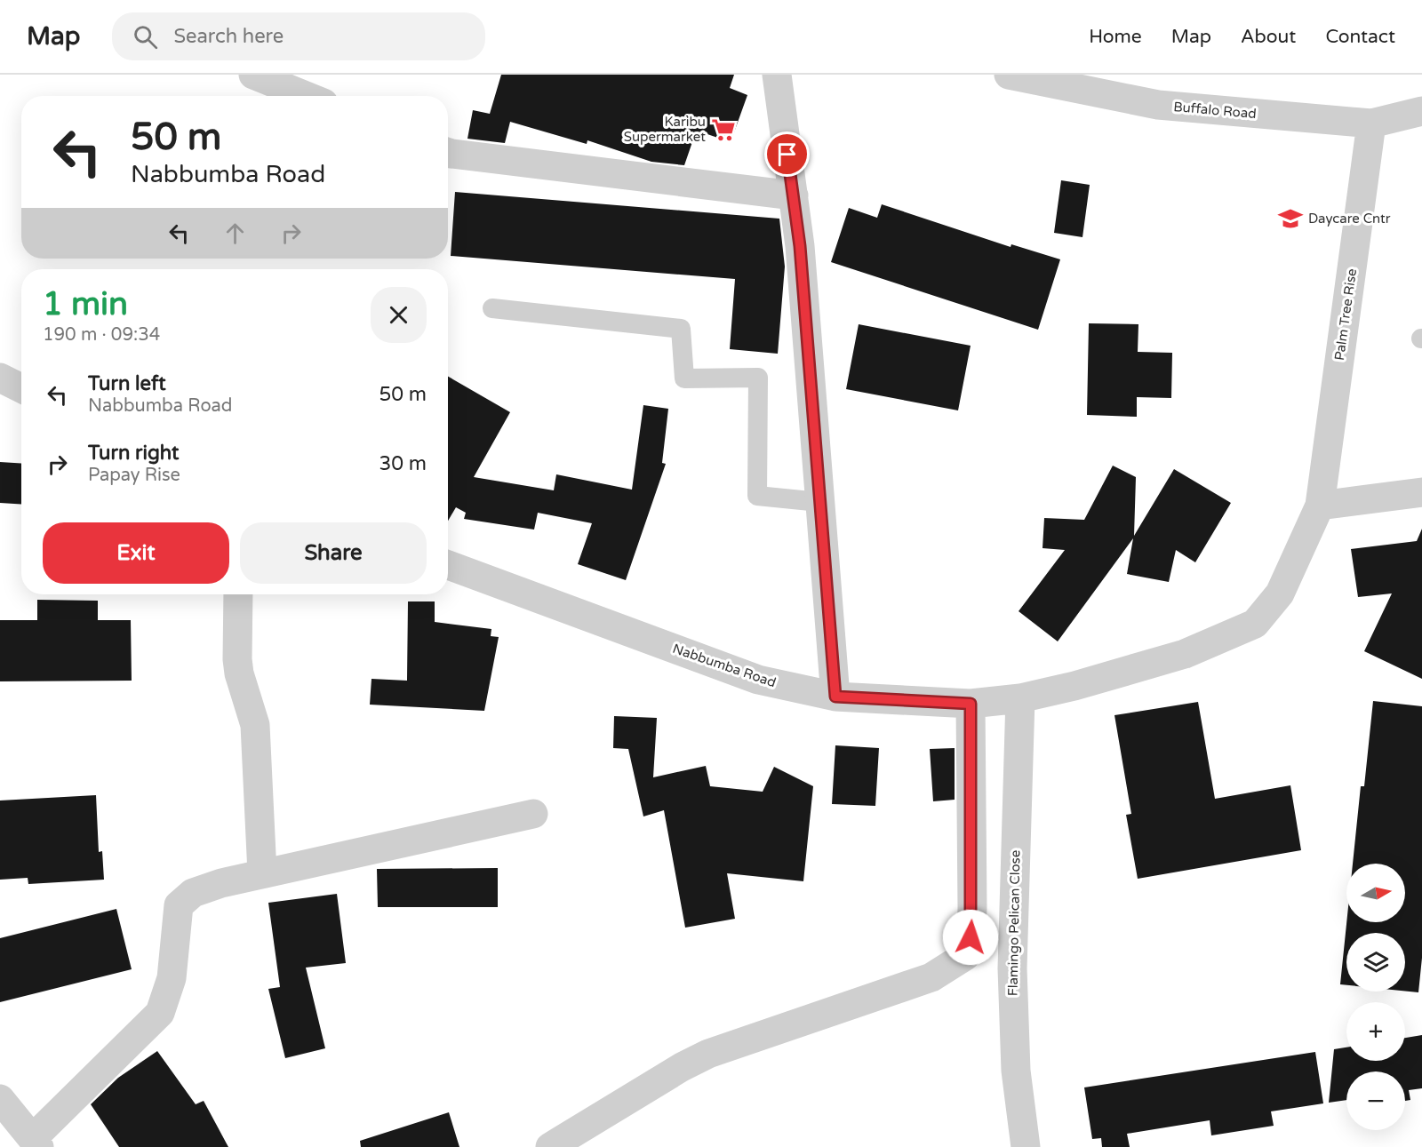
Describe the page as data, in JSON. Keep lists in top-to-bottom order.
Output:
{
  "streets": {
    "street": [
      "Buffalo Road",
      "Palm Tree Rise",
      "Nabbumba Road",
      "Flamingo Pelican Close"
    ]
  },
  "crossings": [
    ["Buffalo Road", "Palm Tree Rise"],
    ["Palm Tree Rise", "Nabbumba Road"],
    ["Palm Tree Rise", "Flamingo Pelican Close"],
    ["Nabbumba Road", "Flamingo Pelican Close"]
  ],
  "places": {
    "supermarket": ["Karibu Supermarket"],
    "school or university": ["Daycare Cntr"]
  },
  "north": "right",
  "page": {
    "header": "Map",
    "search": "Search here",
    "nav": [
      "Home",
      "Map",
      "About",
      "Contact"
    ],
    "turn": ["50 m", "Nabbumba Road"],
    "heading": ["1 min", "190 m · 09:34"],
    "list": [
      {
        "name": "Turn left",
        "note": "Nabbumba Road",
        "value": "50 m"
      },
      {
        "name": "Turn right",
        "note": "Papay Rise",
        "value": "30 m"
      }
    ],
    "buttons": ["Exit", "Share"],
    "map_buttons": ["+", "−"]
  }
}
